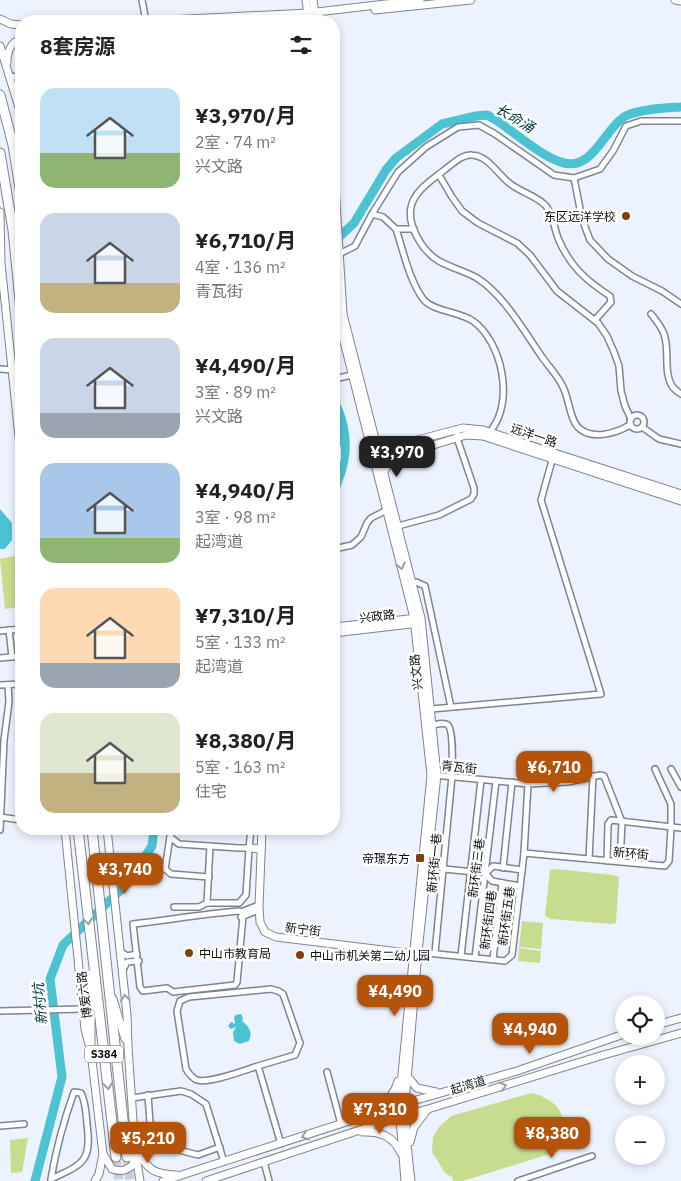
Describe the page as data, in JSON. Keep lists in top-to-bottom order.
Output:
{
  "streets": {
    "highway": ["博爱六路", "S384"],
    "main road": [
      "远洋一路",
      "兴政路",
      "兴文路",
      "新宁街",
      "起湾道"
    ],
    "street": [
      "青瓦街",
      "新环街",
      "新环街一巷",
      "新环街三巷",
      "新环街五巷",
      "新环街四巷"
    ]
  },
  "crossings": [
    ["远洋一路", "兴文路"],
    ["兴政路", "兴文路"],
    ["兴文路", "青瓦街"],
    ["兴文路", "新环街一巷"],
    ["兴文路", "新环街五巷"],
    ["兴文路", "新宁街"],
    ["兴文路", "起湾道"],
    ["青瓦街", "新环街一巷"],
    ["青瓦街", "新环街三巷"],
    ["青瓦街", "新环街五巷"],
    ["新环街", "新环街五巷"],
    ["新环街一巷", "新环街五巷"],
    ["新环街三巷", "新环街五巷"],
    ["新环街五巷", "新环街四巷"],
    ["新环街五巷", "新宁街"]
  ],
  "water": ["长命涌", "新村坑"],
  "places": {
    "other": ["东区远洋学校", "中山市教育局", "中山市机关第二幼儿园"],
    "transit": ["帝璟东方"]
  },
  "page": {
    "heading": "8套房源",
    "list": [
      {
        "name": "¥3,970/月",
        "note": "2室 · 74 m² · 兴文路"
      },
      {
        "name": "¥6,710/月",
        "note": "4室 · 136 m² · 青瓦街"
      },
      {
        "name": "¥4,490/月",
        "note": "3室 · 89 m² · 兴文路"
      },
      {
        "name": "¥4,940/月",
        "note": "3室 · 98 m² · 起湾道"
      },
      {
        "name": "¥7,310/月",
        "note": "5室 · 133 m² · 起湾道"
      },
      {
        "name": "¥8,380/月",
        "note": "5室 · 163 m² · 住宅"
      }
    ],
    "price": [
      "¥3,970",
      "¥6,710",
      "¥3,740",
      "¥4,490",
      "¥4,940",
      "¥7,310",
      "¥8,380",
      "¥5,210"
    ],
    "map_buttons": ["+", "−"]
  }
}
